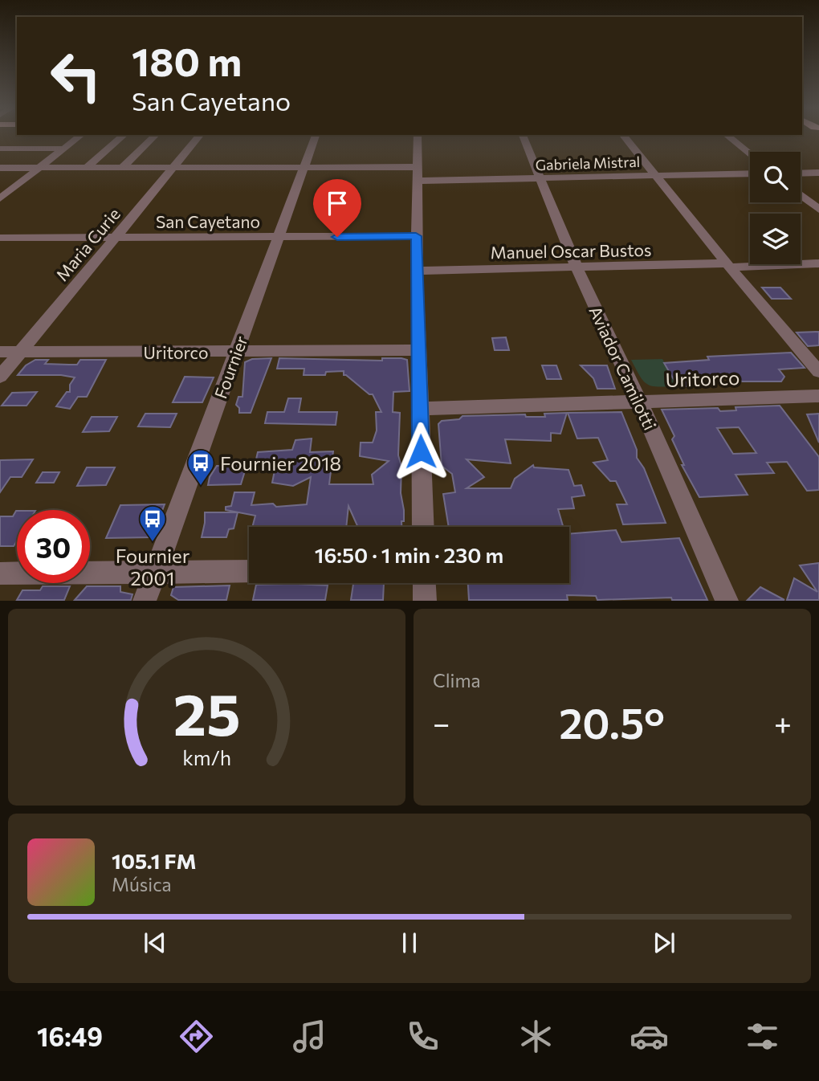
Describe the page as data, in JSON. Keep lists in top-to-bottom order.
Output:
{
  "streets": {
    "street": [
      "Gabriela Mistral",
      "San Cayetano",
      "Maria Curie",
      "Manuel Oscar Bustos",
      "Uritorco",
      "Fournier",
      "Aviador Camilotti"
    ]
  },
  "crossings": [
    ["Gabriela Mistral", "Maria Curie"],
    ["Gabriela Mistral", "Fournier"],
    ["Gabriela Mistral", "Aviador Camilotti"],
    ["San Cayetano", "Maria Curie"],
    ["San Cayetano", "Fournier"],
    ["Maria Curie", "Uritorco"],
    ["Manuel Oscar Bustos", "Aviador Camilotti"],
    ["Uritorco", "Fournier"],
    ["Uritorco", "Aviador Camilotti"]
  ],
  "places": {
    "bus stop": ["Fournier 2018", "Fournier 2001"]
  },
  "page": {
    "turn": ["180 m", "San Cayetano"],
    "limit": "30",
    "trip": "16:50 · 1 min · 230 m",
    "tile": "Clima",
    "heat": ["−", "20.5°", "+"],
    "song": ["105.1 FM", "Música"],
    "tabs": "16:49",
    "gauge": ["25", "km/h"]
  }
}
